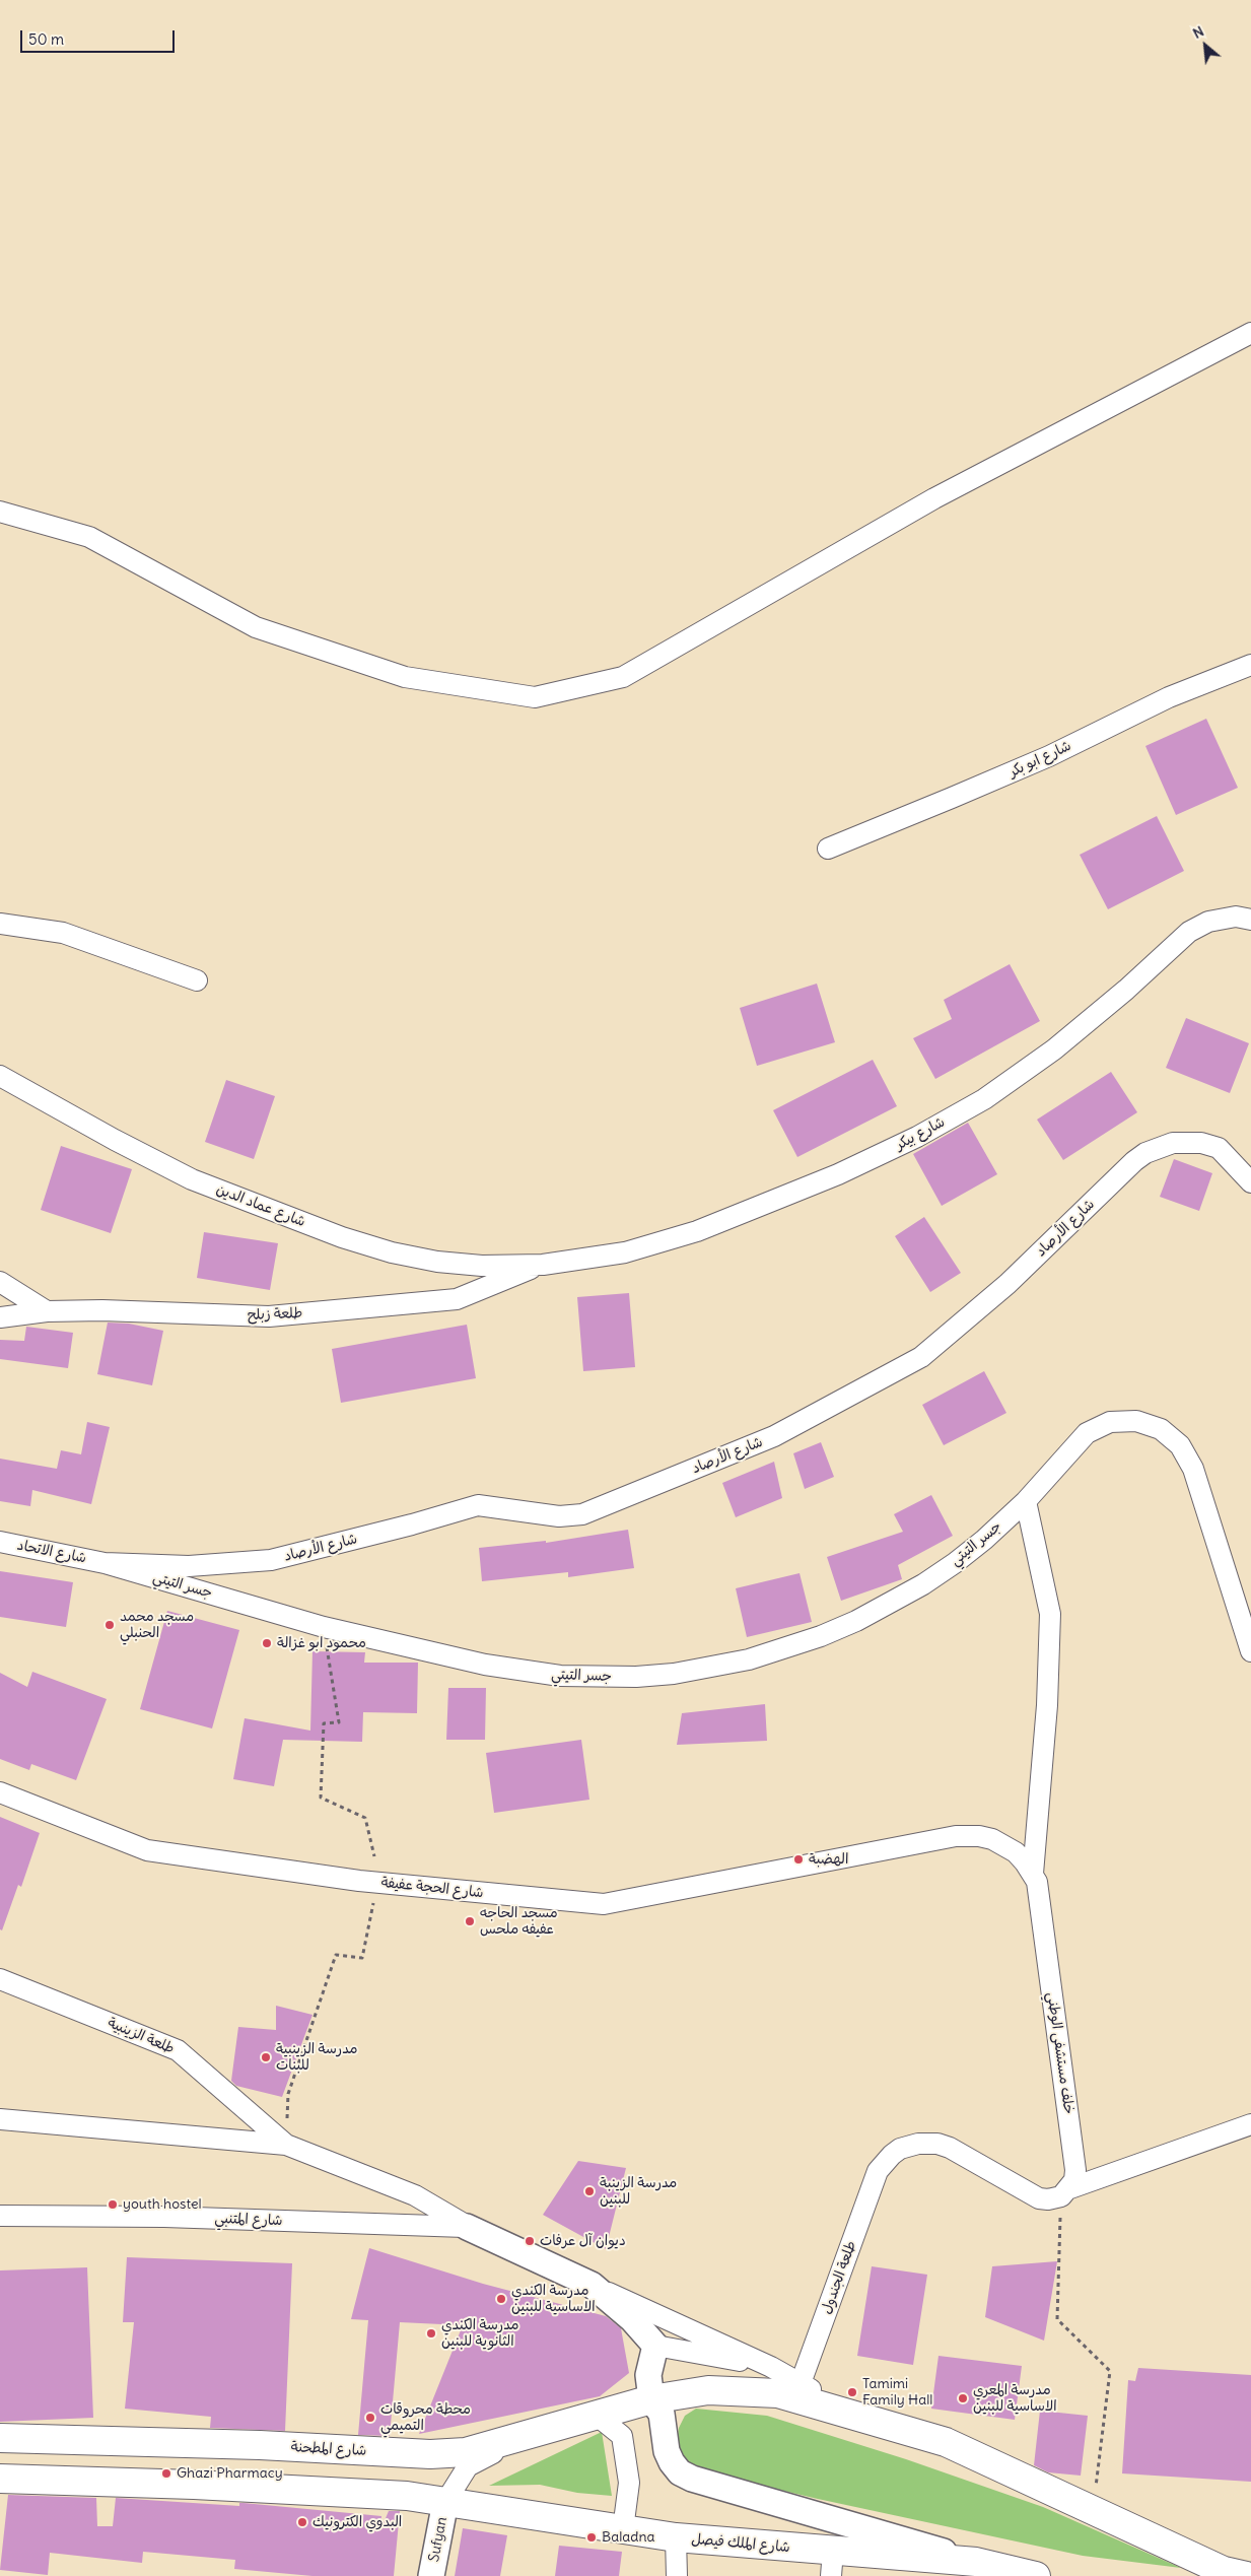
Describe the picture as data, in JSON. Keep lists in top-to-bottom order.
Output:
{
  "streets": {
    "main road": ["شارع المطحنة", "شارع الملك فيصل"],
    "street": [
      "شارع ابو بكر",
      "شارع بيكر",
      "شارع عماد الدين",
      "شارع الأرصاد",
      "طلعة زبلح",
      "جسر التيتي",
      "شارع الاتحاد",
      "شارع الحجة عفيفة",
      "طلعة الزينبية",
      "خلف مستشفى الوطني",
      "شارع المتنبي",
      "طلعة الجندول",
      "Sufyan"
    ]
  },
  "crossings": [
    ["شارع بيكر", "شارع عماد الدين"],
    ["شارع بيكر", "طلعة زبلح"],
    ["شارع عماد الدين", "طلعة زبلح"],
    ["شارع الأرصاد", "جسر التيتي"],
    ["شارع الأرصاد", "شارع الاتحاد"],
    ["جسر التيتي", "شارع الاتحاد"],
    ["شارع الحجة عفيفة", "خلف مستشفى الوطني"],
    ["خلف مستشفى الوطني", "طلعة الجندول"],
    ["Sufyan", "شارع الملك فيصل"]
  ],
  "places": [
    "مسجد محمد الحنبلي",
    "محمود ابو غزالة",
    "الهضبة",
    "مسجد الحاجه عفيفه ملحس",
    "مدرسة الزينبية للبنات",
    "مدرسة الزينبة للبنين",
    "youth hostel",
    "ديوان آل عرفات",
    "مدرسة الكندي الاساسية للبنين",
    "مدرسة الكندي الثانوية للبنين",
    "Tamimi Family Hall",
    "مدرسة المعري الاساسية للبنين",
    "محطة محروقات التميمي",
    "Ghazi Pharmacy",
    "البدوي الكترونيك",
    "Baladna"
  ],
  "scale_bar": "50 m",
  "north": "top left"
}
